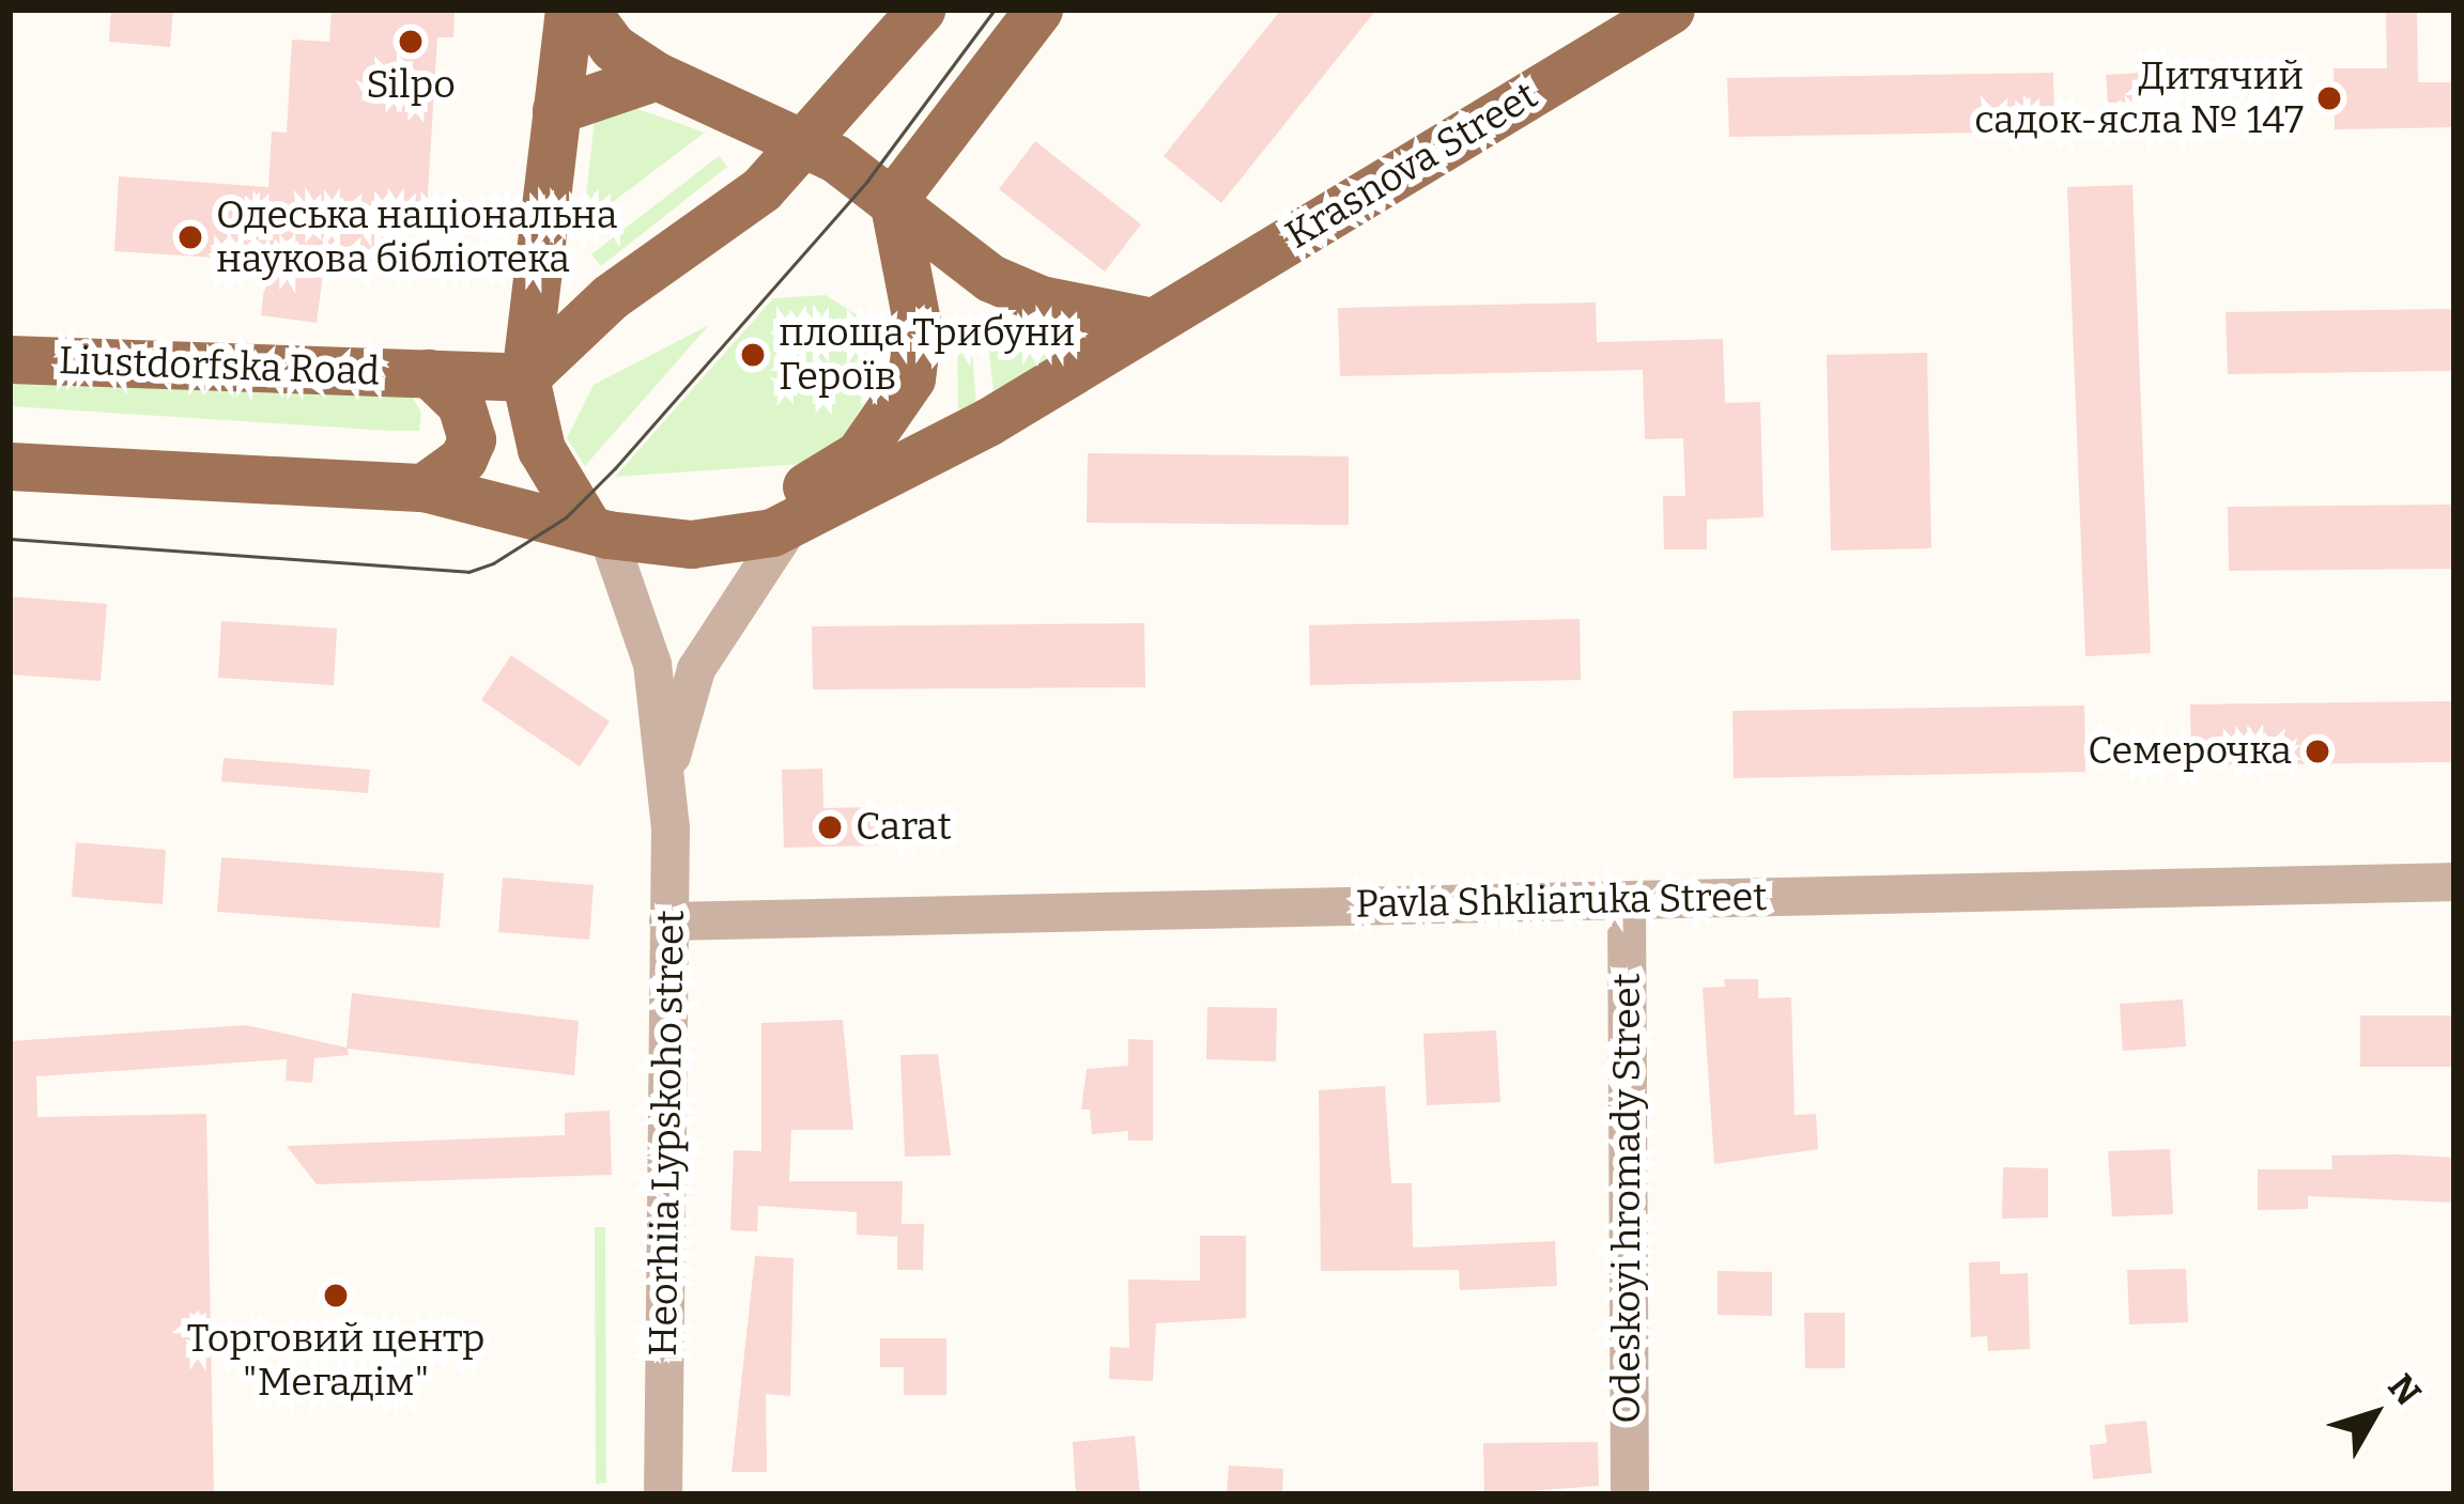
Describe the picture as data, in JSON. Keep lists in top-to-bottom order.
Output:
{
  "streets": {
    "main road": ["Krasnova Street", "Liustdorfska Road"],
    "street": ["Pavla Shkliaruka Street", "Heorhiia Lypskoho street", "Odeskoyi hromady Street"]
  },
  "crossings": [
    ["Krasnova Street", "Heorhiia Lypskoho street"],
    ["Pavla Shkliaruka Street", "Heorhiia Lypskoho street"],
    ["Pavla Shkliaruka Street", "Odeskoyi hromady Street"]
  ],
  "places": [
    "Silpo",
    "Дитячий садок-ясла № 147",
    "Одеська національна наукова бібліотека",
    "площа Трибуни Героїв",
    "Семерочка",
    "Carat",
    "Торговий центр \"Мегадім\""
  ],
  "north": "top right"
}
